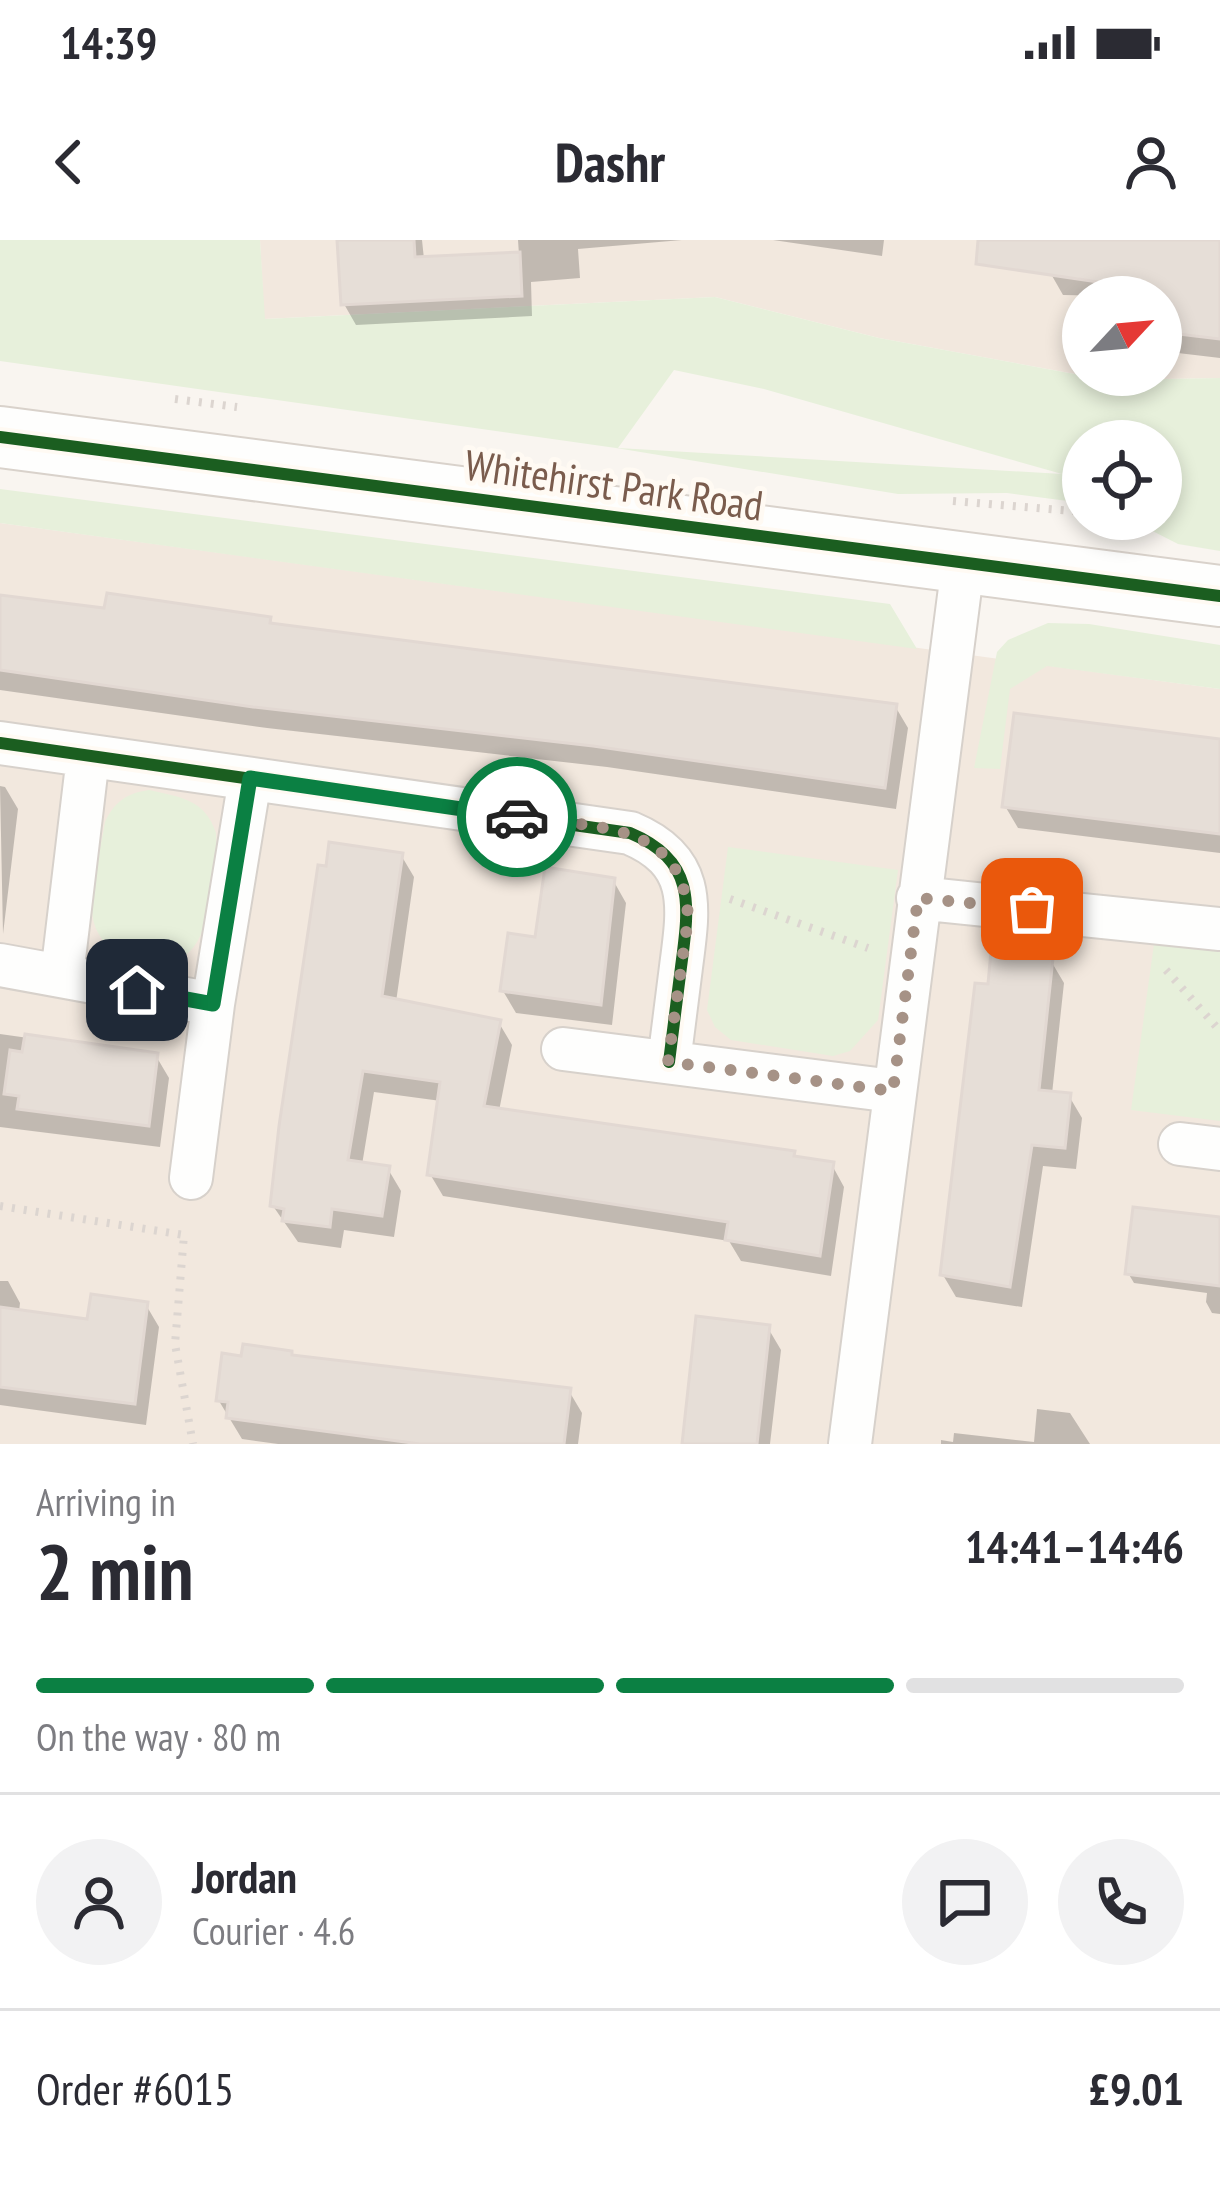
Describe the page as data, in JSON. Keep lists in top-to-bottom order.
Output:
{
  "streets": {
    "street": ["Whitehirst Park Road"]
  },
  "north": "top right",
  "page": {
    "status": "14:39",
    "header": "Dashr",
    "heading": ["2 min", "Arriving in", "14:41–14:46"],
    "panel": [
      "Jordan",
      "Courier · 4.6",
      "Order #6015",
      "£9.01"
    ],
    "bar": "On the way · 80 m"
  }
}
